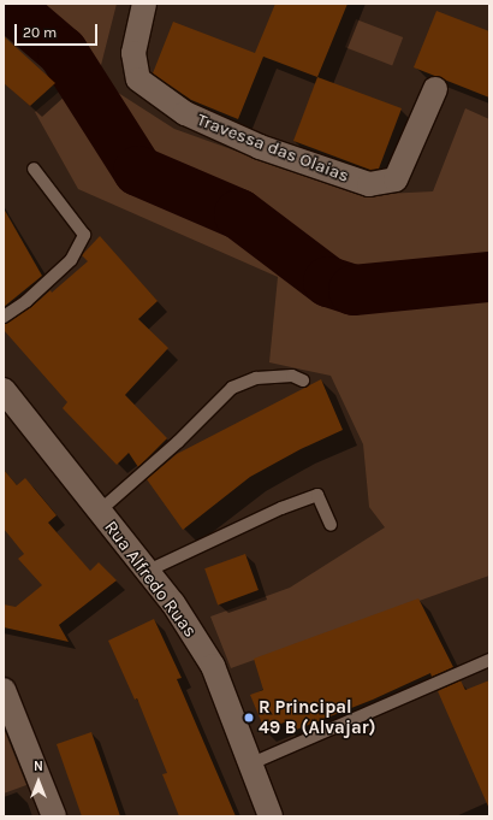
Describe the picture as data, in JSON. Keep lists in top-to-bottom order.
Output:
{
  "streets": {
    "street": ["Travessa das Olaias", "Rua Alfredo Ruas"]
  },
  "places": ["R Principal 49 B (Alvajar)"],
  "scale_bar": "20 m",
  "north": "top"
}
